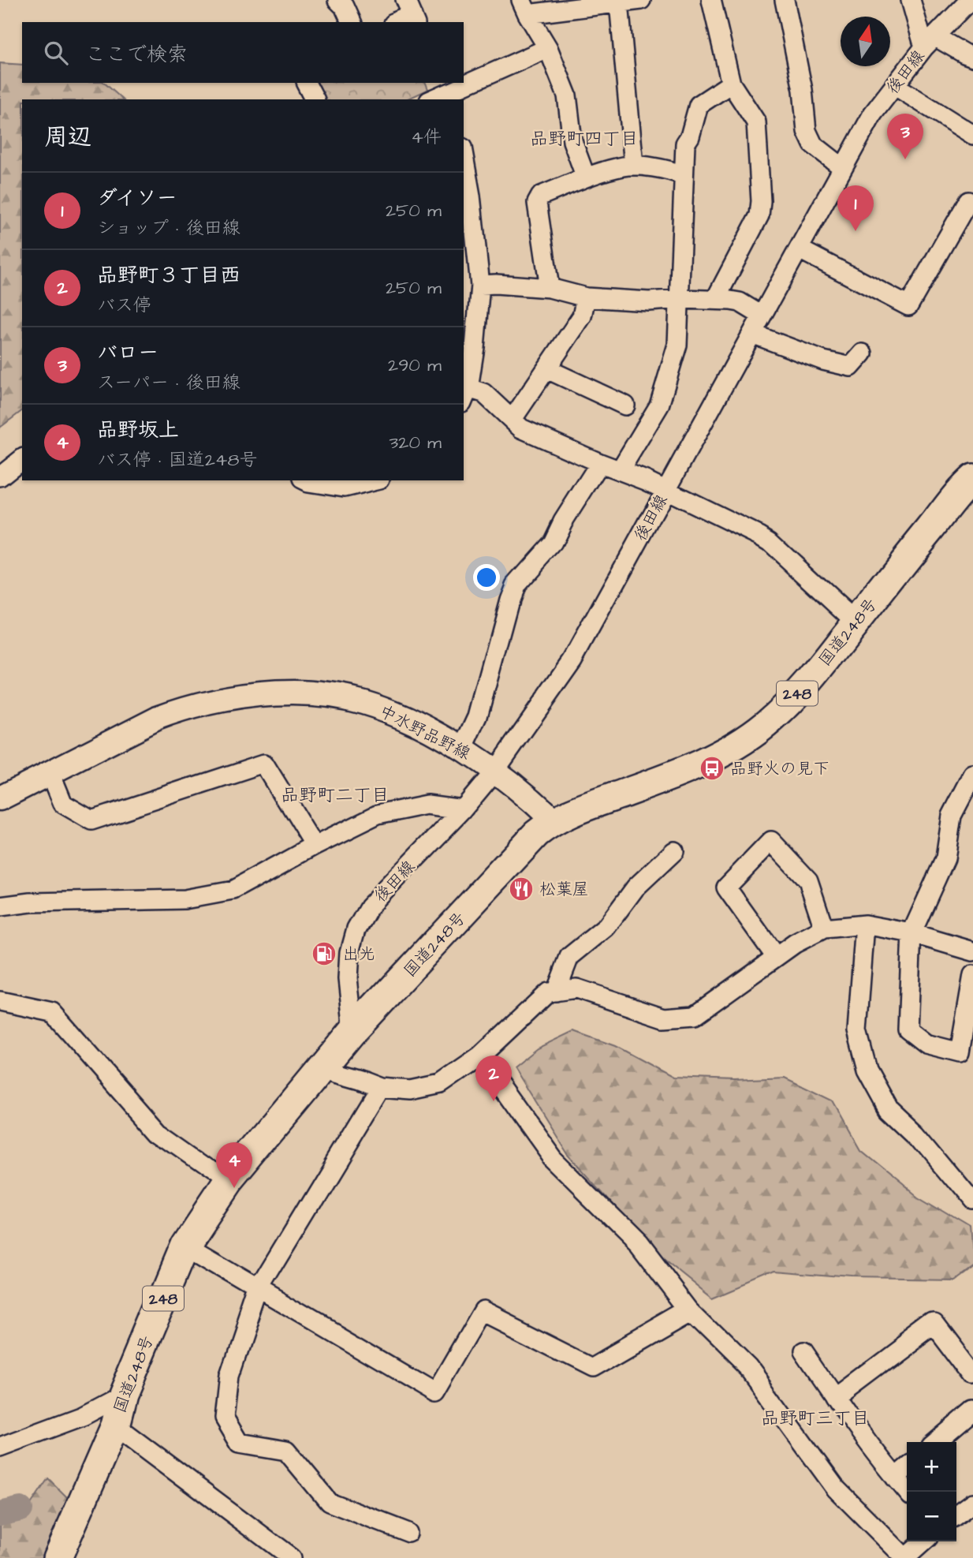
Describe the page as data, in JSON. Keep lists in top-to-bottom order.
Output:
{
  "streets": {
    "highway": ["国道248号", "248"],
    "main road": ["中水野品野線"],
    "street": ["後田線"]
  },
  "crossings": [
    ["後田線", "国道248号"],
    ["後田線", "中水野品野線"],
    ["国道248号", "中水野品野線"]
  ],
  "districts": ["品野町四丁目", "品野町二丁目", "品野町三丁目"],
  "places": {
    "bus stop": ["品野火の見下"],
    "restaurant": ["松葉屋"],
    "fuel station": ["出光"]
  },
  "north": "top",
  "page": {
    "search": "ここで検索",
    "heading": ["周辺", "4件"],
    "pins": [
      "3",
      "1",
      "2",
      "4"
    ],
    "list": [
      {
        "mark": "1",
        "name": "ダイソー",
        "note": "ショップ · 後田線",
        "value": "250 m"
      },
      {
        "mark": "2",
        "name": "品野町３丁目西",
        "note": "バス停",
        "value": "250 m"
      },
      {
        "mark": "3",
        "name": "バロー",
        "note": "スーパー · 後田線",
        "value": "290 m"
      },
      {
        "mark": "4",
        "name": "品野坂上",
        "note": "バス停 · 国道248号",
        "value": "320 m"
      }
    ],
    "map_buttons": ["+", "−"]
  }
}
